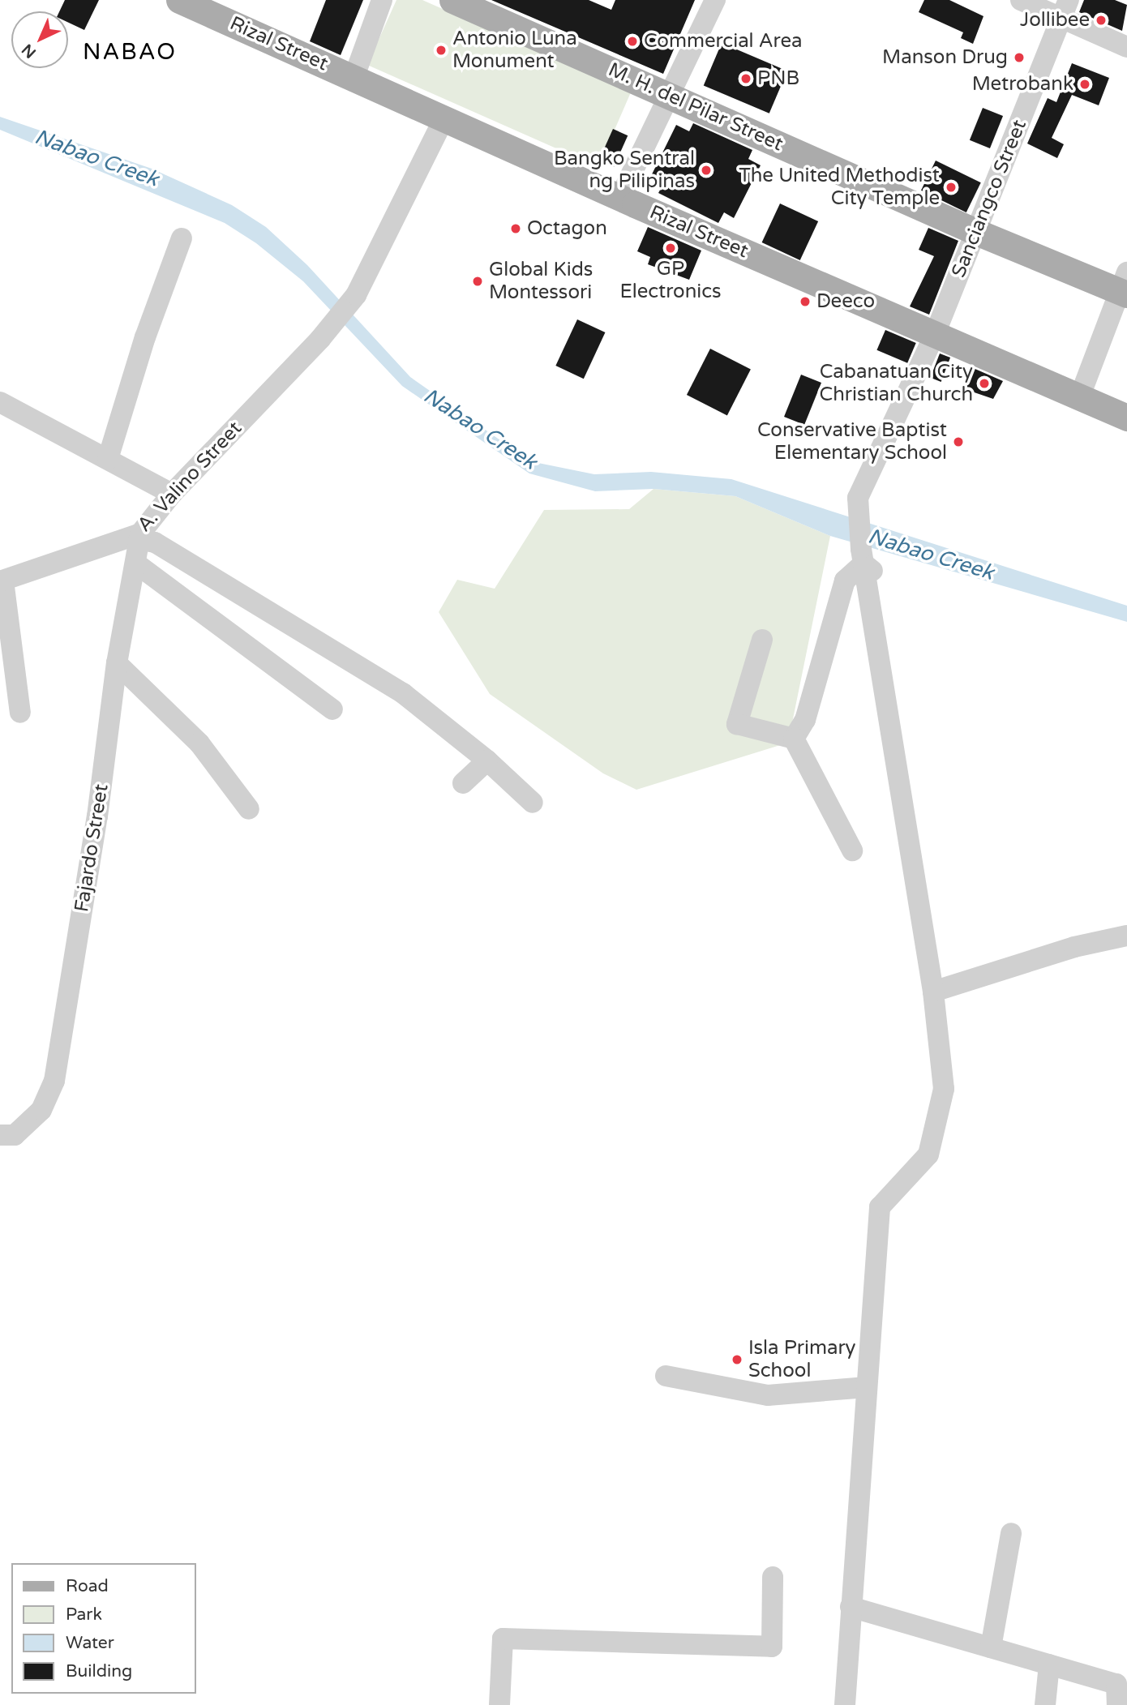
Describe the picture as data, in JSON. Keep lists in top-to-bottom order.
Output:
{
  "streets": {
    "main road": ["Rizal Street", "M. H. del Pilar Street"],
    "street": ["Sanciangco Street", "A. Valino Street", "Fajardo Street"]
  },
  "crossings": [
    ["Rizal Street", "Sanciangco Street"],
    ["Rizal Street", "A. Valino Street"],
    ["M. H. del Pilar Street", "Sanciangco Street"],
    ["A. Valino Street", "Fajardo Street"]
  ],
  "districts": ["NABAO"],
  "water": ["Nabao Creek"],
  "places": [
    "Jollibee",
    "Commercial Area",
    "Antonio Luna Monument",
    "Manson Drug",
    "PNB",
    "Metrobank",
    "Bangko Sentral ng Pilipinas",
    "The United Methodist City Temple",
    "Octagon",
    "GP Electronics",
    "Global Kids Montessori",
    "Deeco",
    "Cabanatuan City Christian Church",
    "Conservative Baptist Elementary School",
    "Isla Primary School"
  ],
  "legend": [
    "Road",
    "Park",
    "Water",
    "Building"
  ],
  "north": "bottom left"
}
